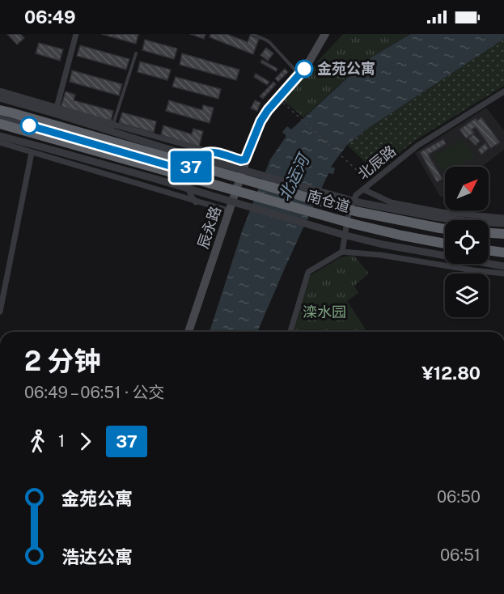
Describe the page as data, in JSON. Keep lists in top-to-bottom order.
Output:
{
  "streets": {
    "highway": ["南仓道"],
    "main road": ["辰永路"],
    "street": ["北辰路"]
  },
  "water": ["北运河"],
  "parks": ["滦水园"],
  "places": ["金苑公寓"],
  "lines": ["bus line 37"],
  "north": "top right",
  "page": {
    "status": "06:49",
    "on_map": "37",
    "heading": ["2 分钟", "06:49 – 06:51 · 公交", "¥12.80"],
    "legs": ["1", "37"],
    "list": [
      {
        "name": "金苑公寓",
        "value": "06:50"
      },
      {
        "name": "浩达公寓",
        "value": "06:51"
      }
    ]
  }
}
